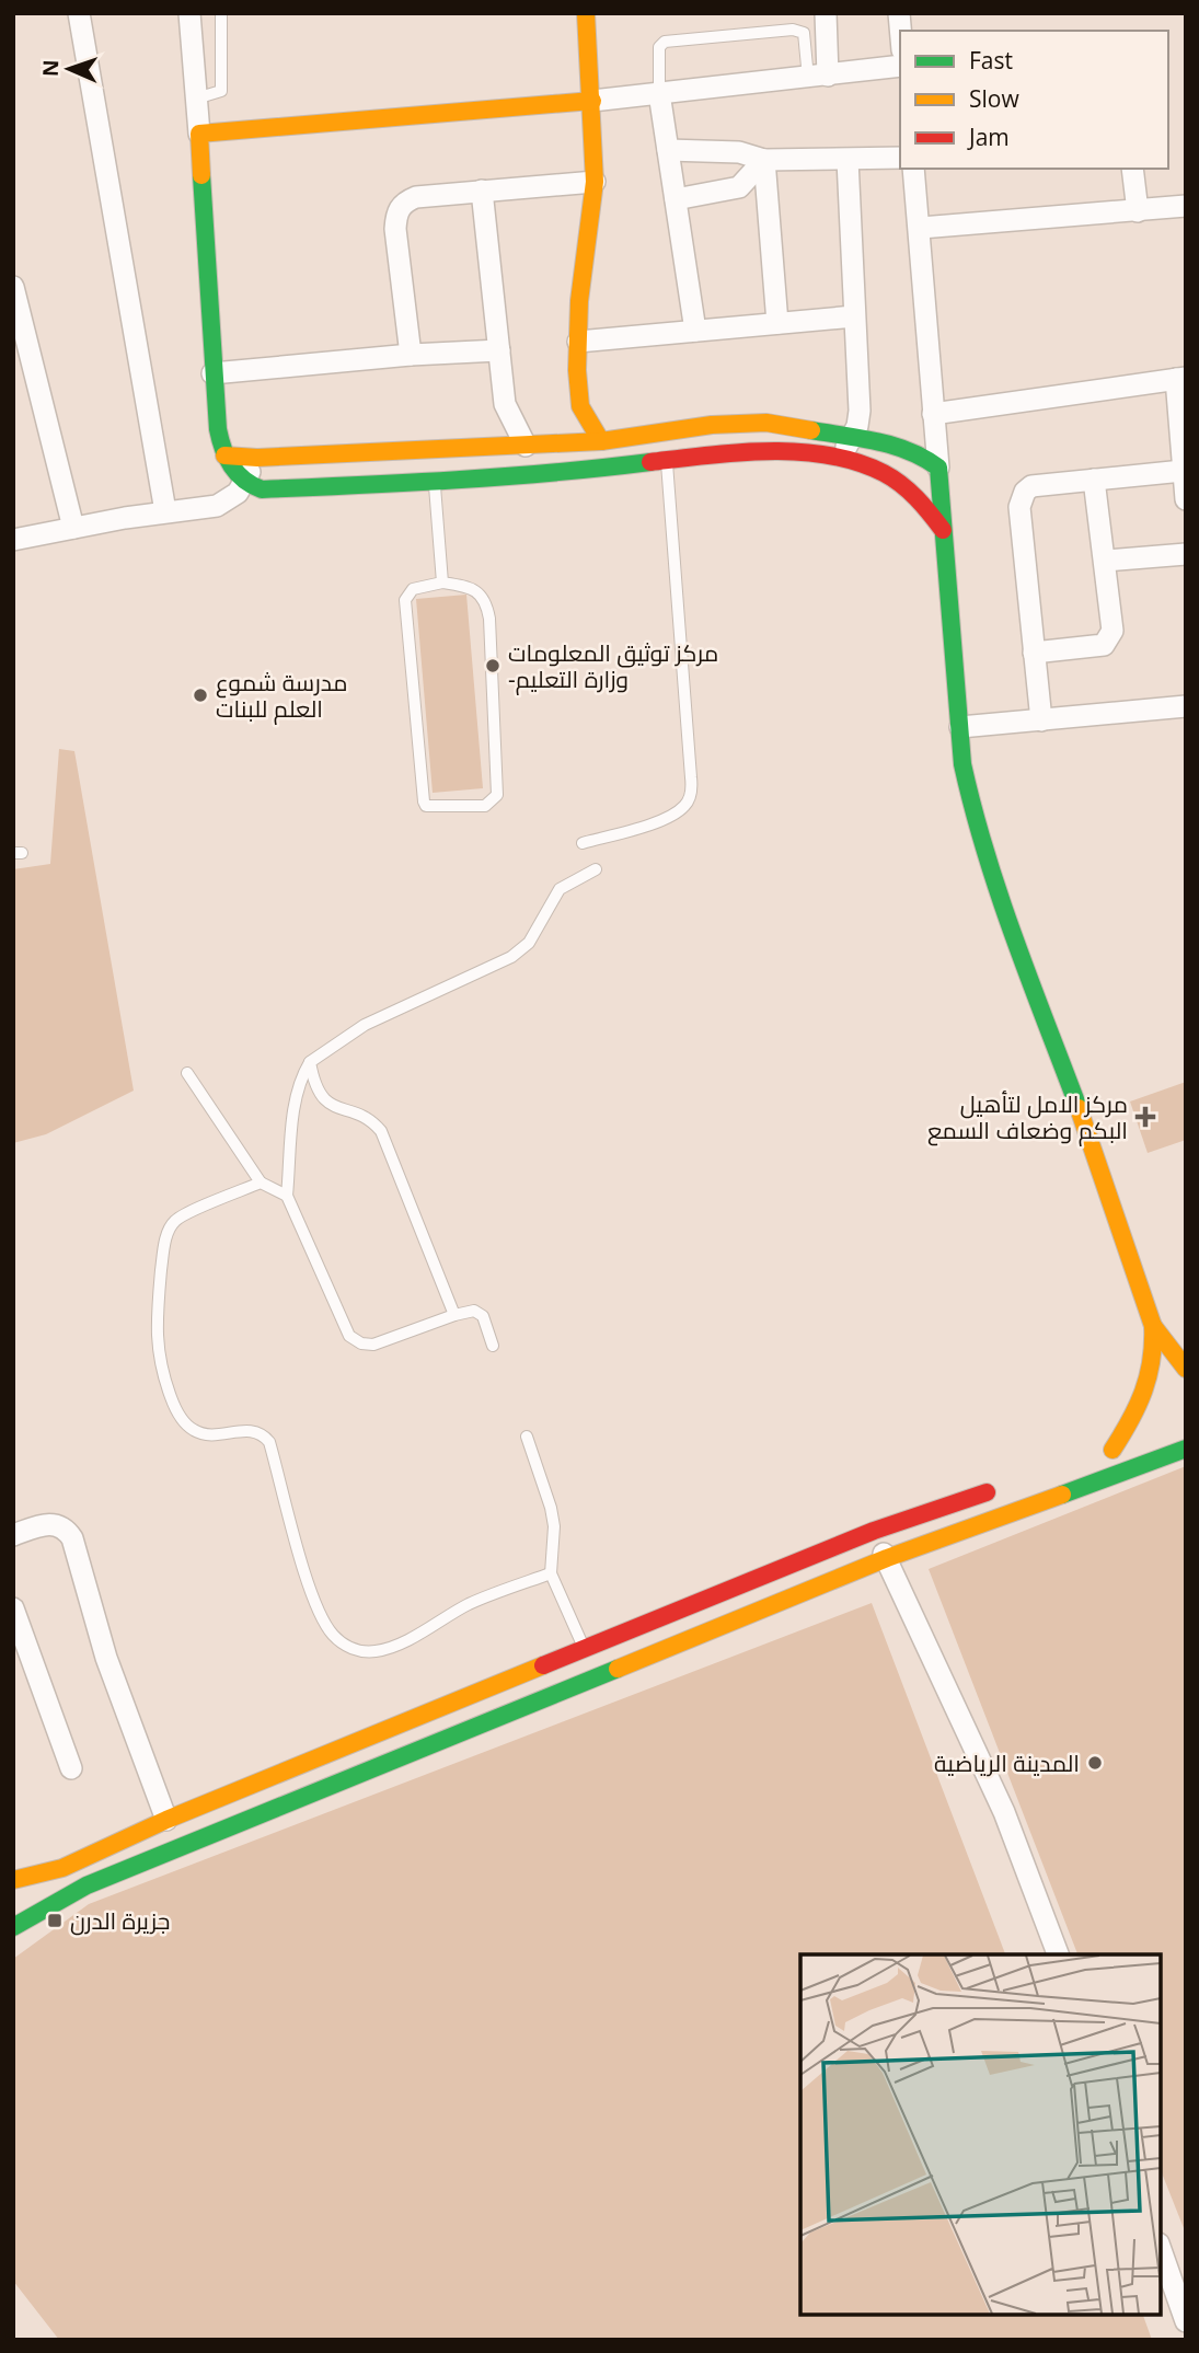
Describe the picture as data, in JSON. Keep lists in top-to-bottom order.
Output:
{
  "places": {
    "other": ["مركز توثيق المعلومات -وزارة التعليم", "مدرسة شموع العلم للبنات", "المدينة الرياضية"],
    "health": ["مركز الامل لتأهيل البكم وضعاف السمع"],
    "transit": ["جزيرة الدرن"]
  },
  "legend": ["Fast", "Slow", "Jam"],
  "north": "left"
}
